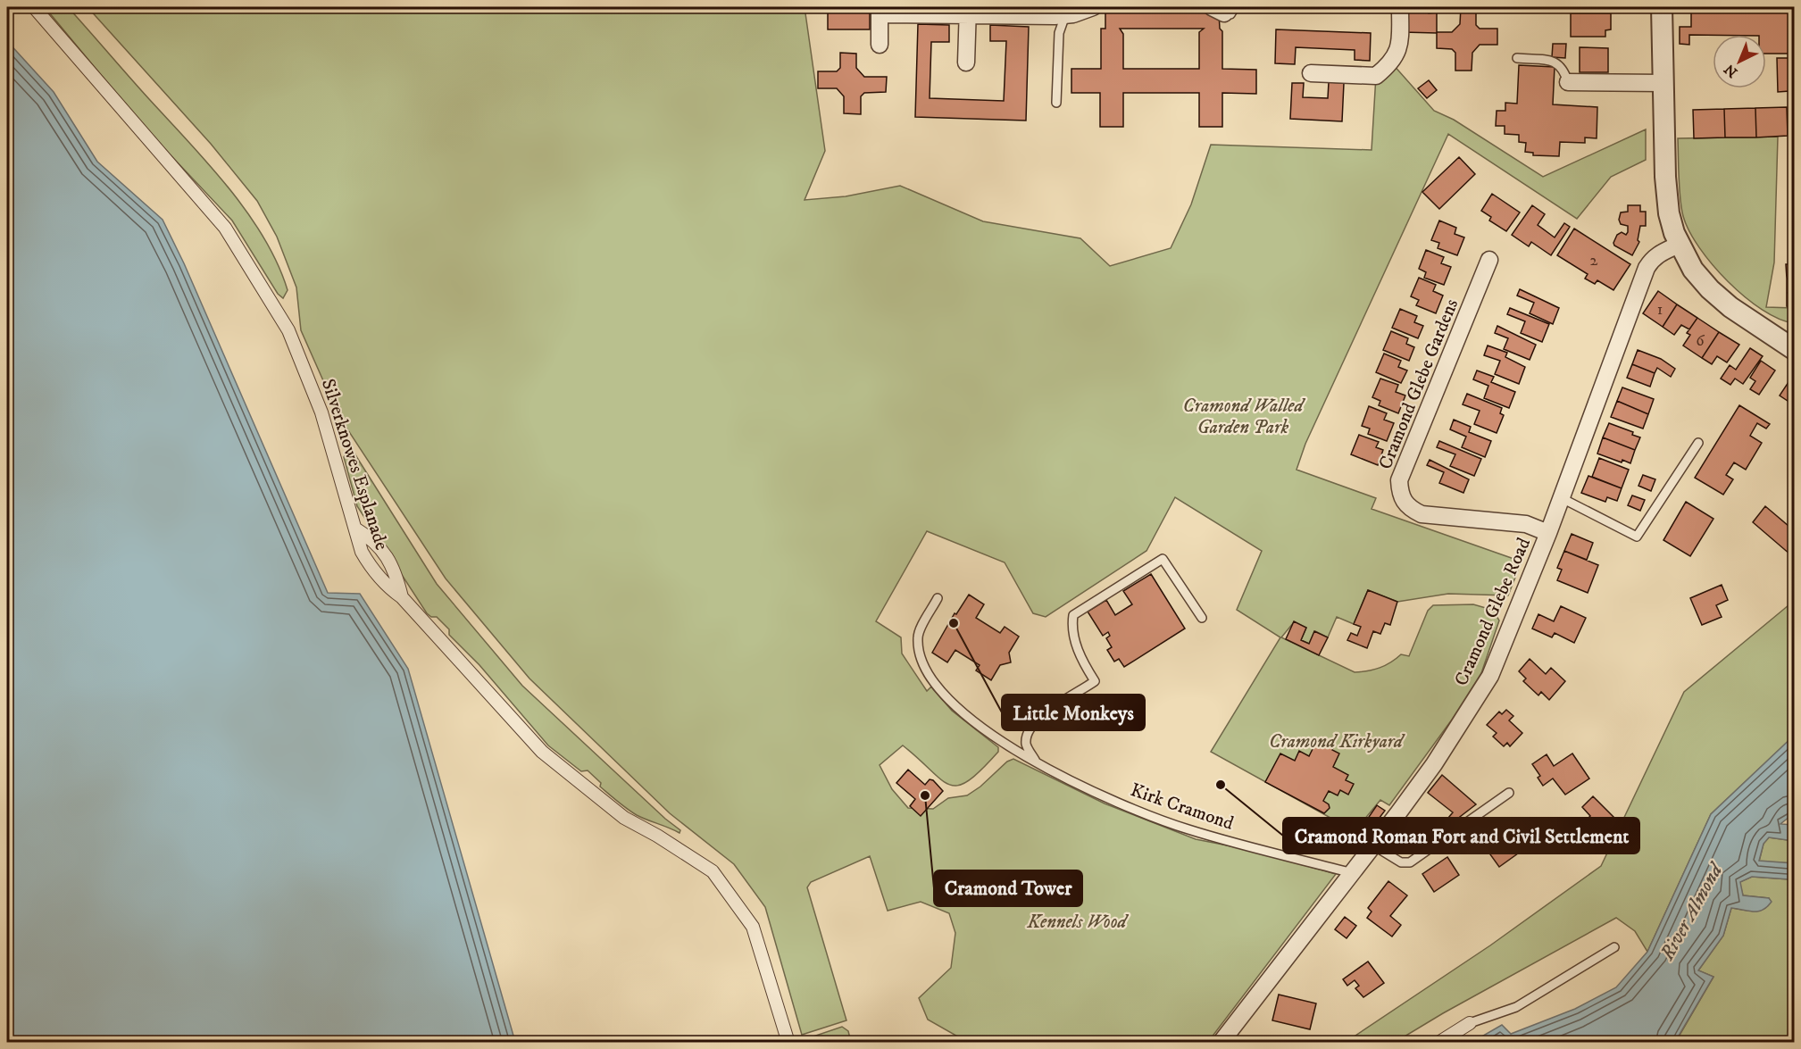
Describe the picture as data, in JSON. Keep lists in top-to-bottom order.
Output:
{
  "streets": {
    "street": ["Cramond Glebe Gardens", "Silverknowes Esplanade", "Cramond Glebe Road"],
    "lane": ["Kirk Cramond"]
  },
  "crossings": [
    ["Cramond Glebe Gardens", "Cramond Glebe Road"],
    ["Cramond Glebe Road", "Kirk Cramond"]
  ],
  "water": ["River Almond"],
  "parks": ["Cramond Walled Garden Park", "Cramond Kirkyard", "Kennels Wood"],
  "places": ["Little Monkeys", "Cramond Roman Fort and Civil Settlement", "Cramond Tower"],
  "house_numbers": ["2", "1", "6"],
  "north": "bottom left"
}
